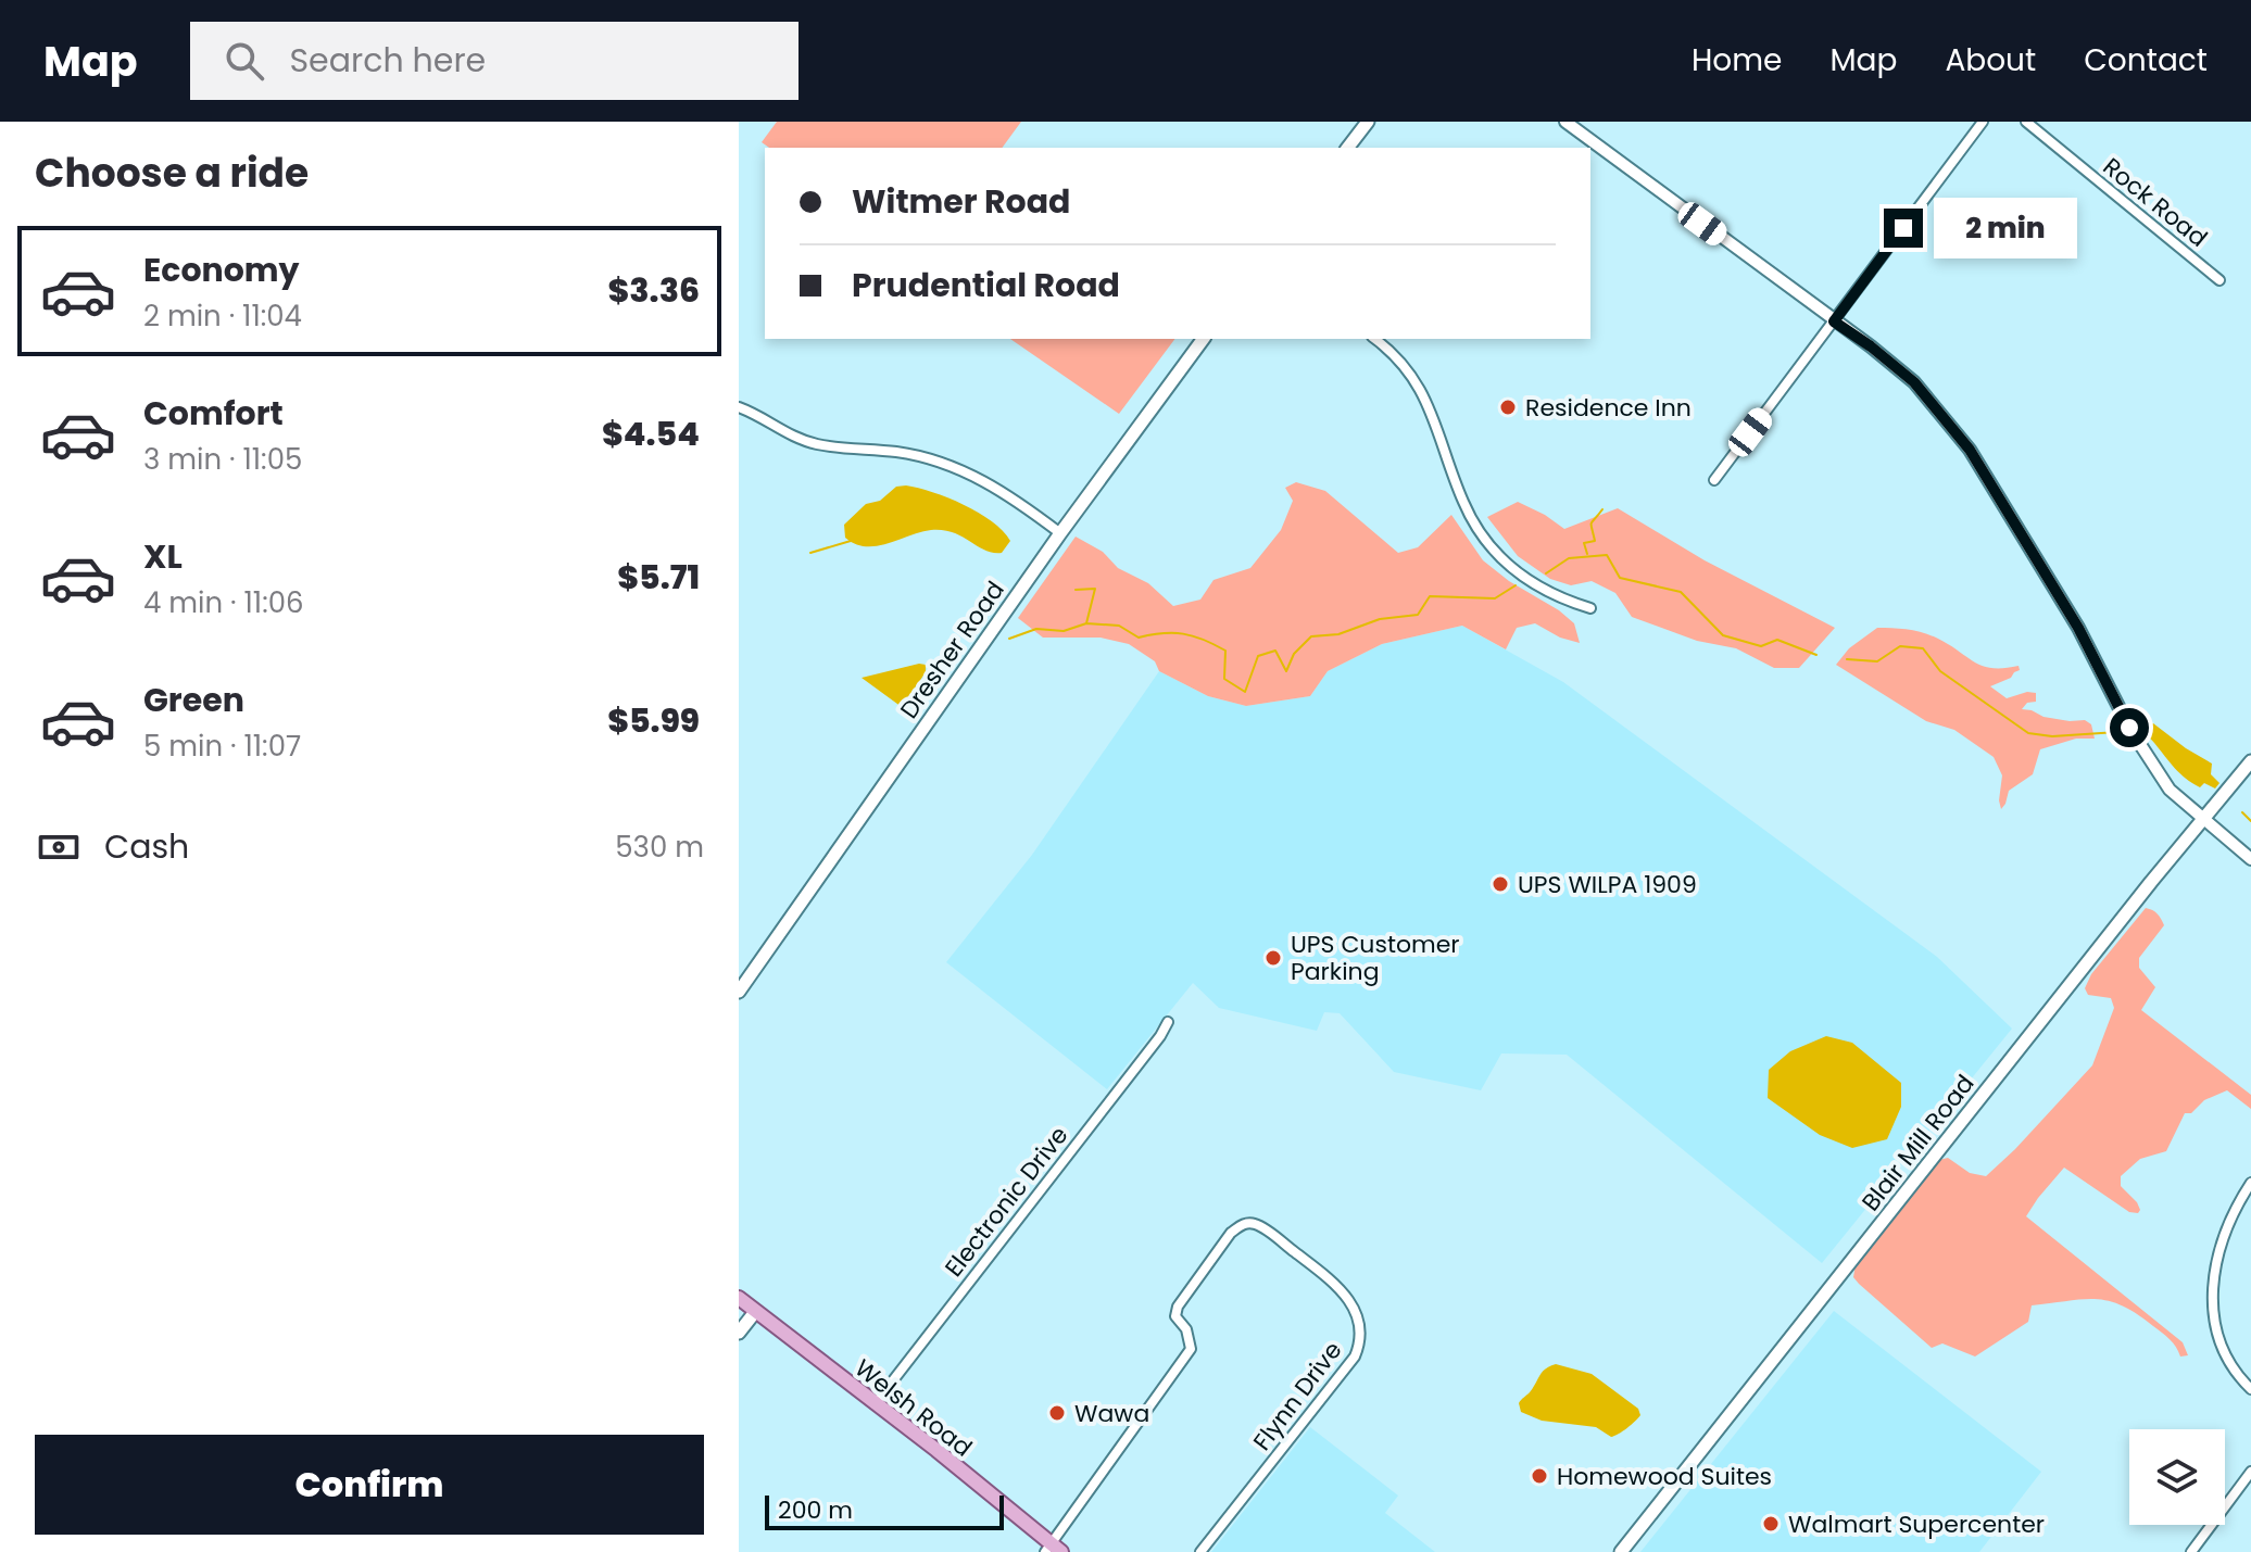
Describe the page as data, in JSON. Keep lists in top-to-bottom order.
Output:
{
  "streets": {
    "main road": ["Dresher Road", "Blair Mill Road", "Welsh Road"],
    "street": ["Rock Road", "Electronic Drive", "Flynn Drive"]
  },
  "crossings": [
    ["Electronic Drive", "Welsh Road"],
    ["Flynn Drive", "Welsh Road"]
  ],
  "places": [
    "Residence Inn",
    "UPS WILPA 1909",
    "UPS Customer Parking",
    "Wawa",
    "Homewood Suites",
    "Walmart Supercenter"
  ],
  "scale_bar": "200 m",
  "page": {
    "header": "Map",
    "search": "Search here",
    "nav": [
      "Home",
      "Map",
      "About",
      "Contact"
    ],
    "heading": "Choose a ride",
    "banner": ["Witmer Road", "Prudential Road"],
    "bubble": "2 min",
    "list": [
      {
        "name": "Economy",
        "note": "2 min · 11:04",
        "value": "$3.36"
      },
      {
        "name": "Comfort",
        "note": "3 min · 11:05",
        "value": "$4.54"
      },
      {
        "name": "XL",
        "note": "4 min · 11:06",
        "value": "$5.71"
      },
      {
        "name": "Green",
        "note": "5 min · 11:07",
        "value": "$5.99"
      }
    ],
    "pay": ["Cash", "530 m"],
    "buttons": "Confirm",
    "scale": "200 m"
  }
}
